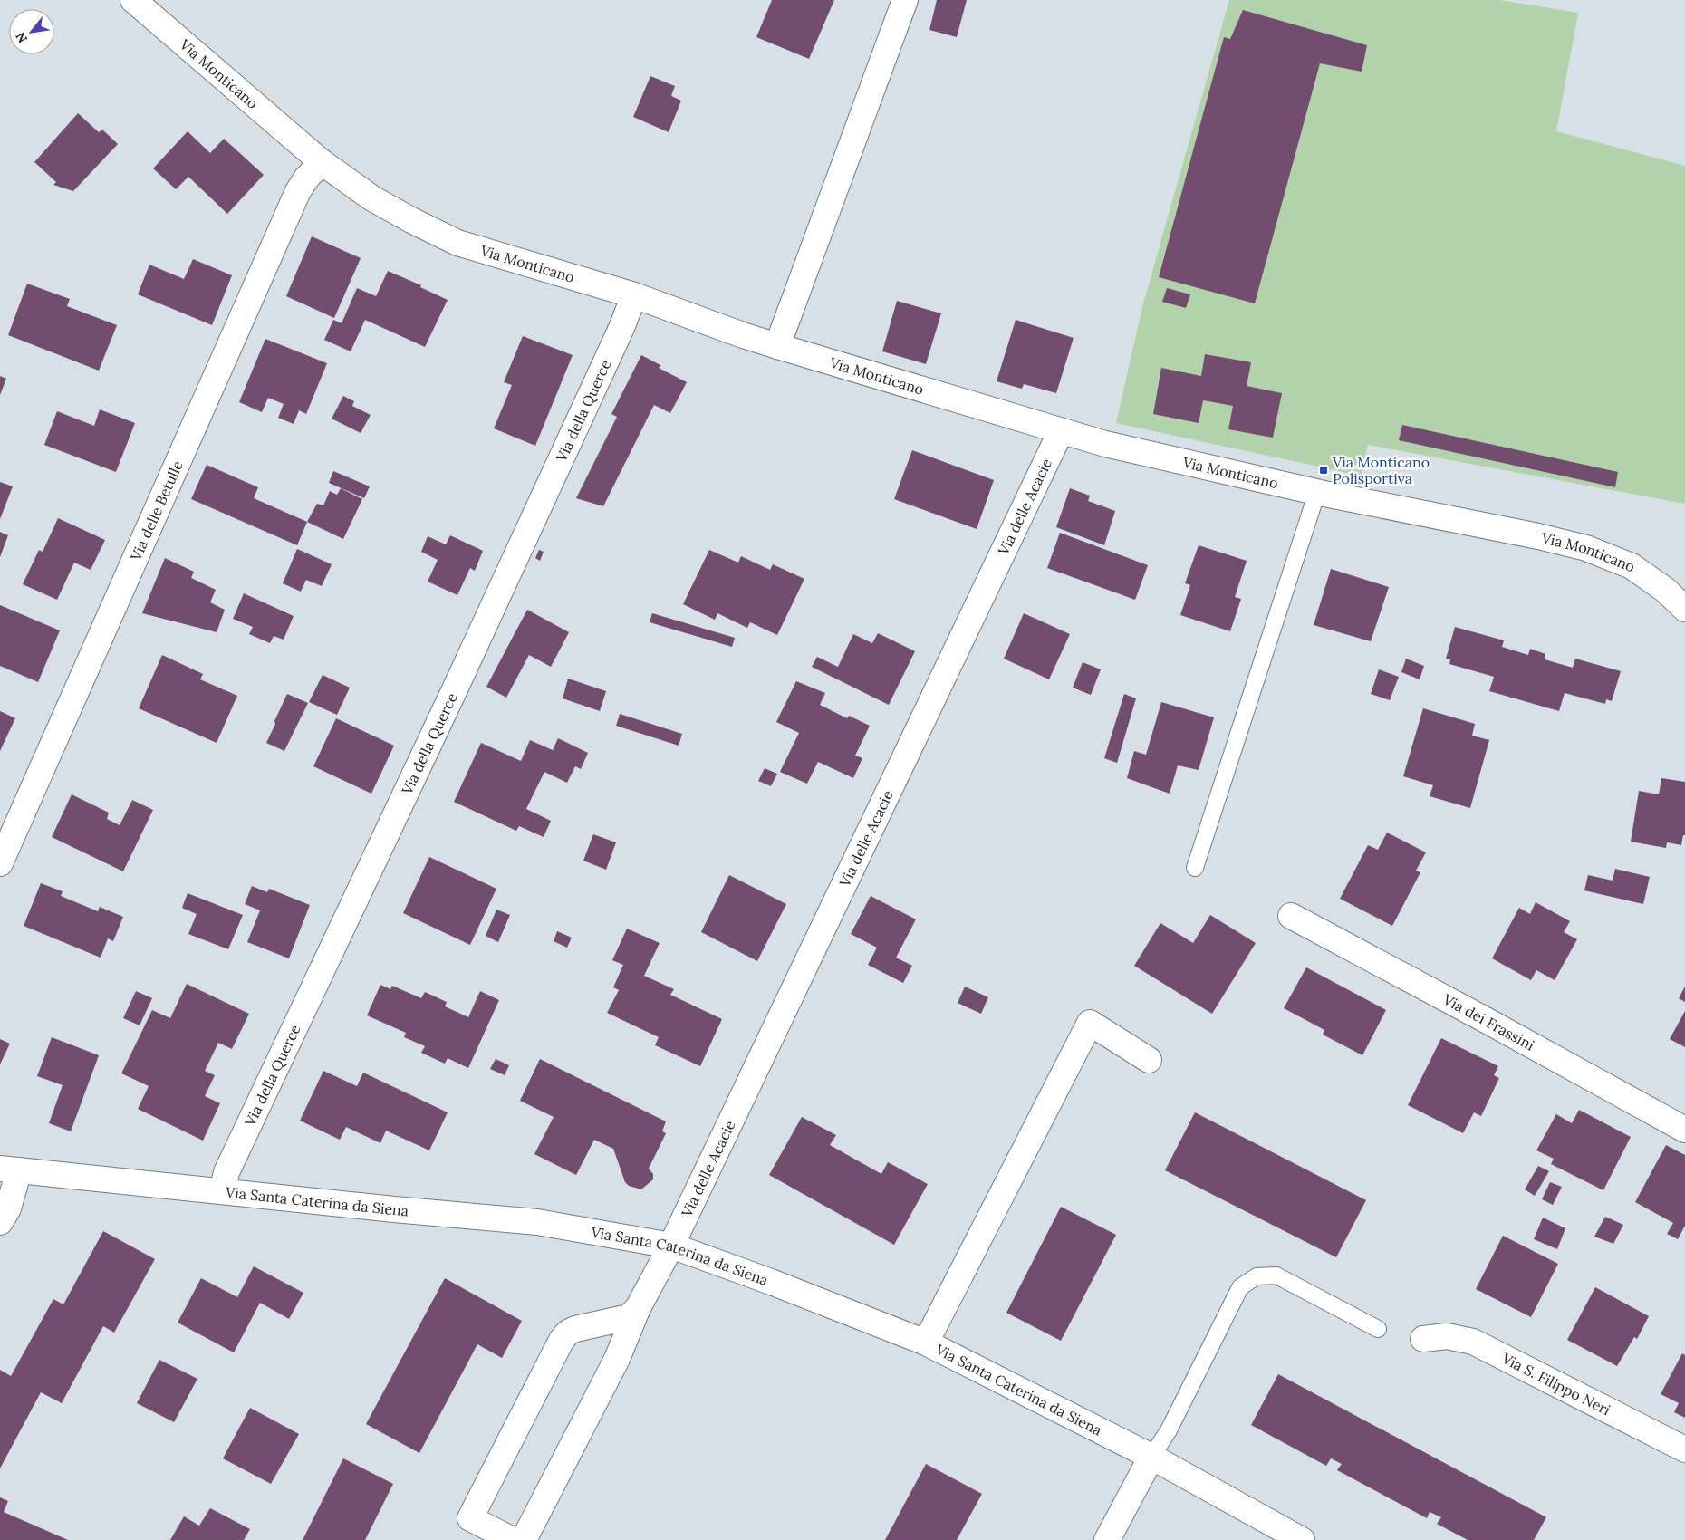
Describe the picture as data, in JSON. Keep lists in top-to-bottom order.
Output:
{
  "streets": {
    "street": [
      "Via Monticano",
      "Via della Querce",
      "Via delle Acacie",
      "Via delle Betulle",
      "Via dei Frassini",
      "Via Santa Caterina da Siena",
      "Via S. Filippo Neri"
    ]
  },
  "crossings": [
    ["Via Monticano", "Via della Querce"],
    ["Via Monticano", "Via delle Acacie"],
    ["Via Monticano", "Via delle Betulle"],
    ["Via della Querce", "Via Santa Caterina da Siena"],
    ["Via delle Acacie", "Via Santa Caterina da Siena"]
  ],
  "places": {
    "transit": ["Via Monticano Polisportiva"]
  },
  "north": "bottom left"
}
